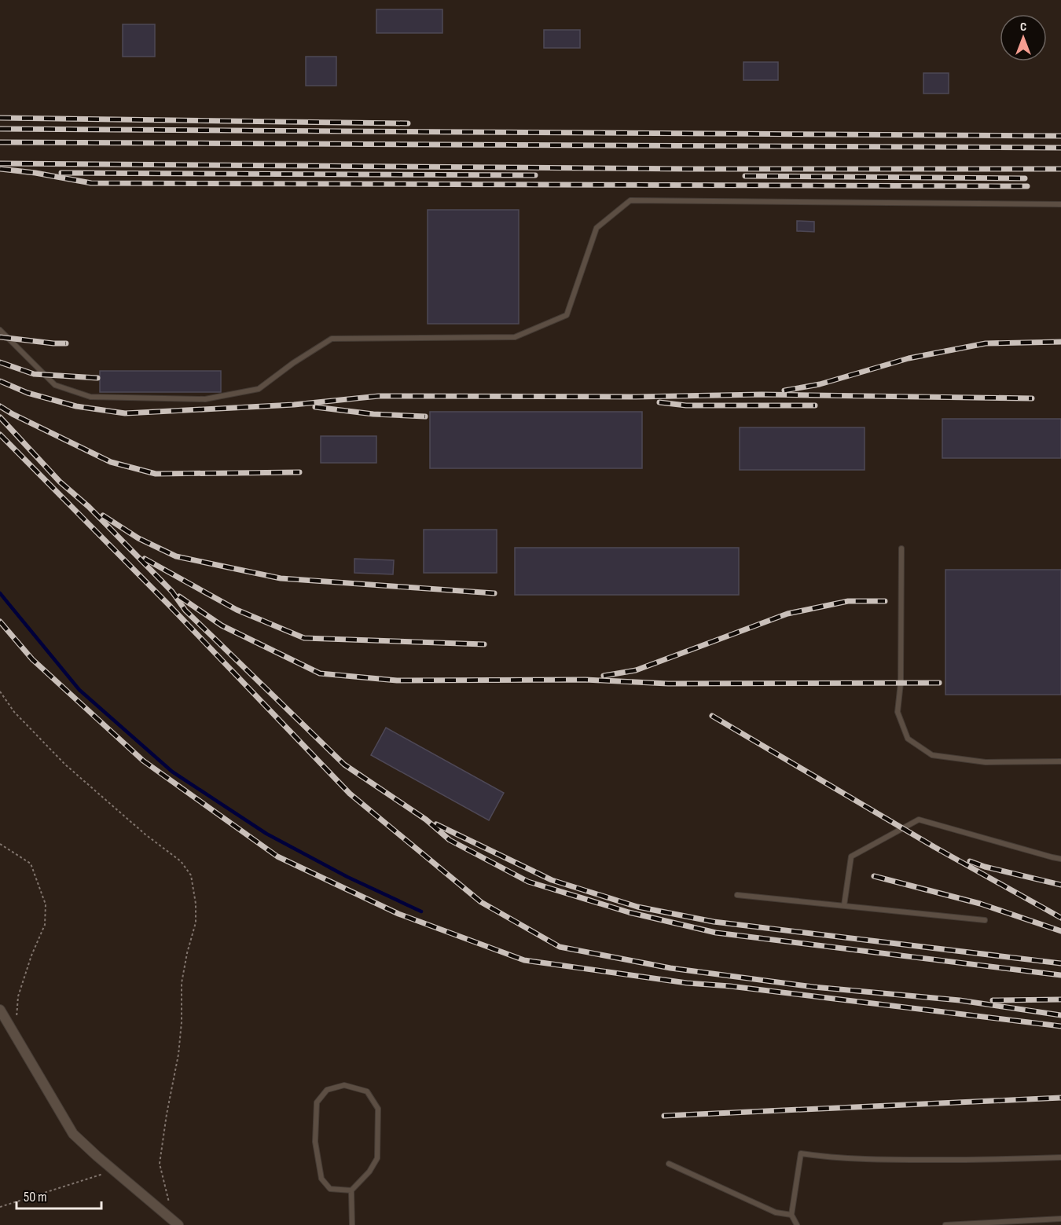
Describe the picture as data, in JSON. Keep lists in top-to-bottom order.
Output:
{
  "scale_bar": "50 m",
  "north": "top"
}
